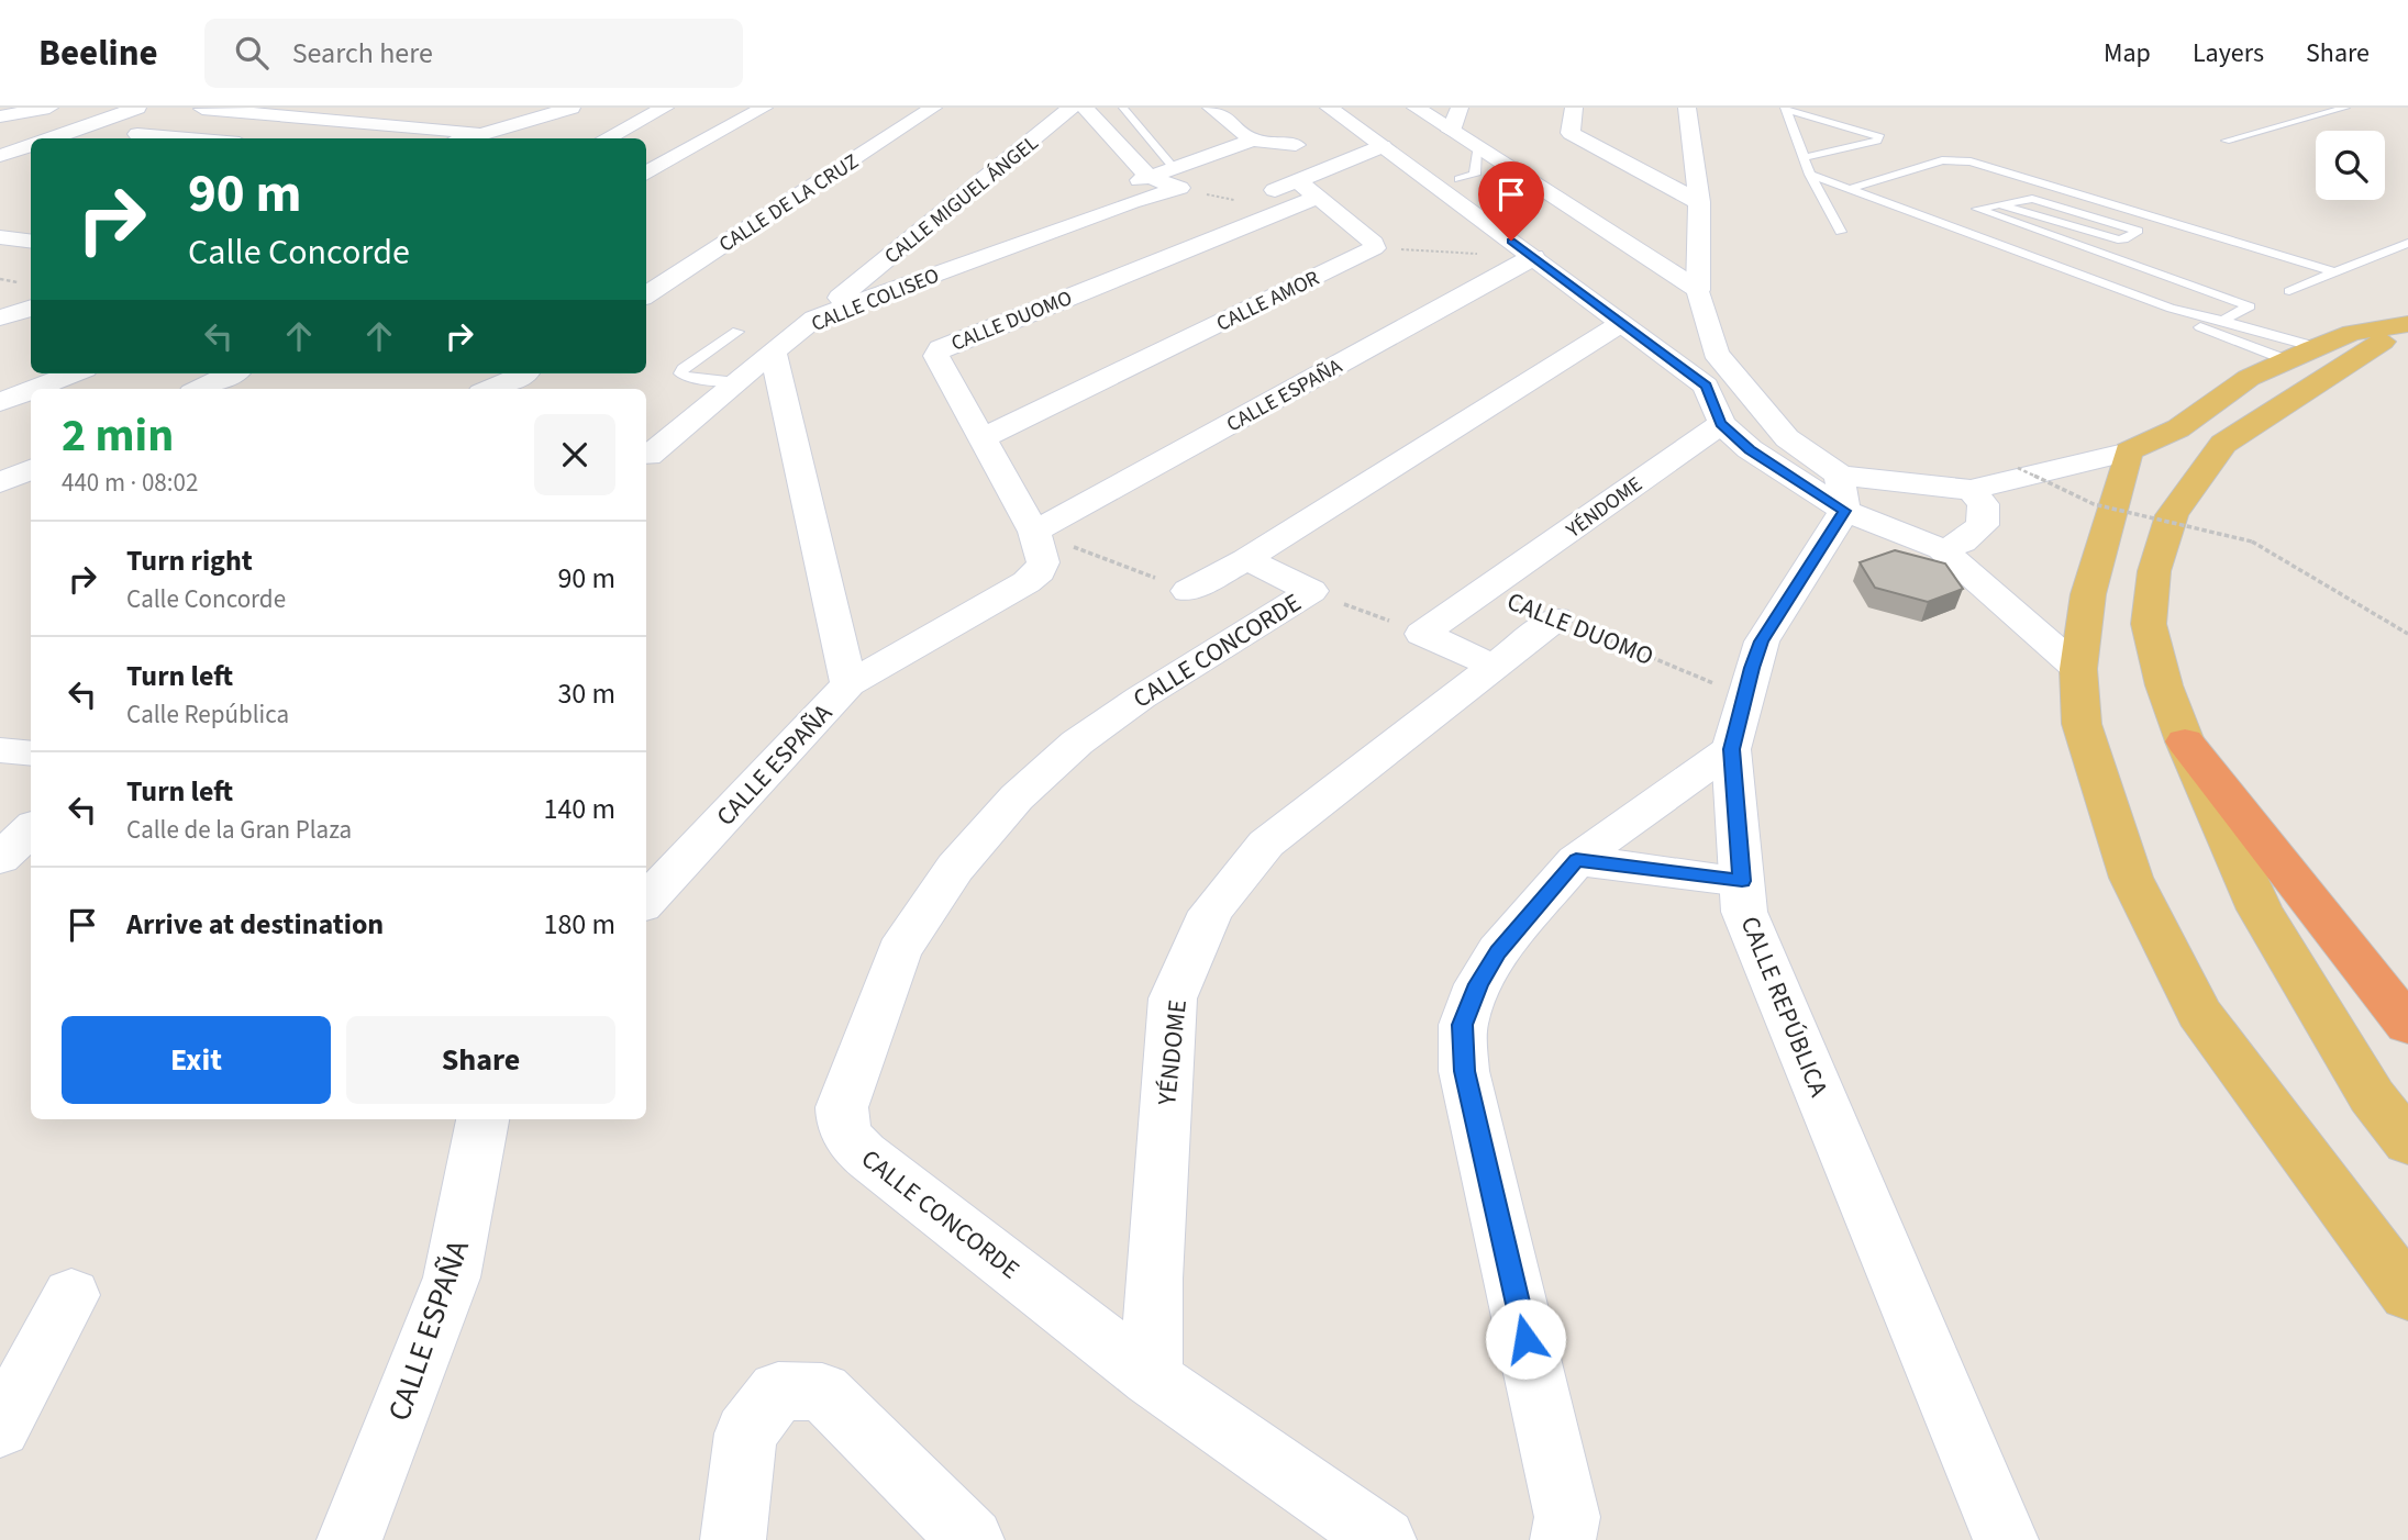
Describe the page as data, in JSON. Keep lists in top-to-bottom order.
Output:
{
  "streets": {
    "street": [
      "CALLE MIGUEL ÁNGEL",
      "CALLE DE LA CRUZ",
      "CALLE COLISEO",
      "CALLE AMOR",
      "CALLE DUOMO",
      "CALLE ESPAÑA",
      "YÉNDOME",
      "CALLE CONCORDE",
      "CALLE REPÚBLICA"
    ]
  },
  "crossings": [
    ["CALLE MIGUEL ÁNGEL", "CALLE COLISEO"],
    ["CALLE AMOR", "CALLE DUOMO"],
    ["CALLE DUOMO", "CALLE ESPAÑA"],
    ["CALLE DUOMO", "YÉNDOME"],
    ["CALLE DUOMO", "CALLE REPÚBLICA"],
    ["YÉNDOME", "CALLE CONCORDE"]
  ],
  "page": {
    "header": "Beeline",
    "search": "Search here",
    "nav": ["Map", "Layers", "Share"],
    "turn": ["90 m", "Calle Concorde"],
    "heading": ["2 min", "440 m · 08:02"],
    "list": [
      {
        "name": "Turn right",
        "note": "Calle Concorde",
        "value": "90 m"
      },
      {
        "name": "Turn left",
        "note": "Calle República",
        "value": "30 m"
      },
      {
        "name": "Turn left",
        "note": "Calle de la Gran Plaza",
        "value": "140 m"
      },
      {
        "name": "Arrive at destination",
        "value": "180 m"
      }
    ],
    "buttons": ["Exit", "Share"]
  }
}
